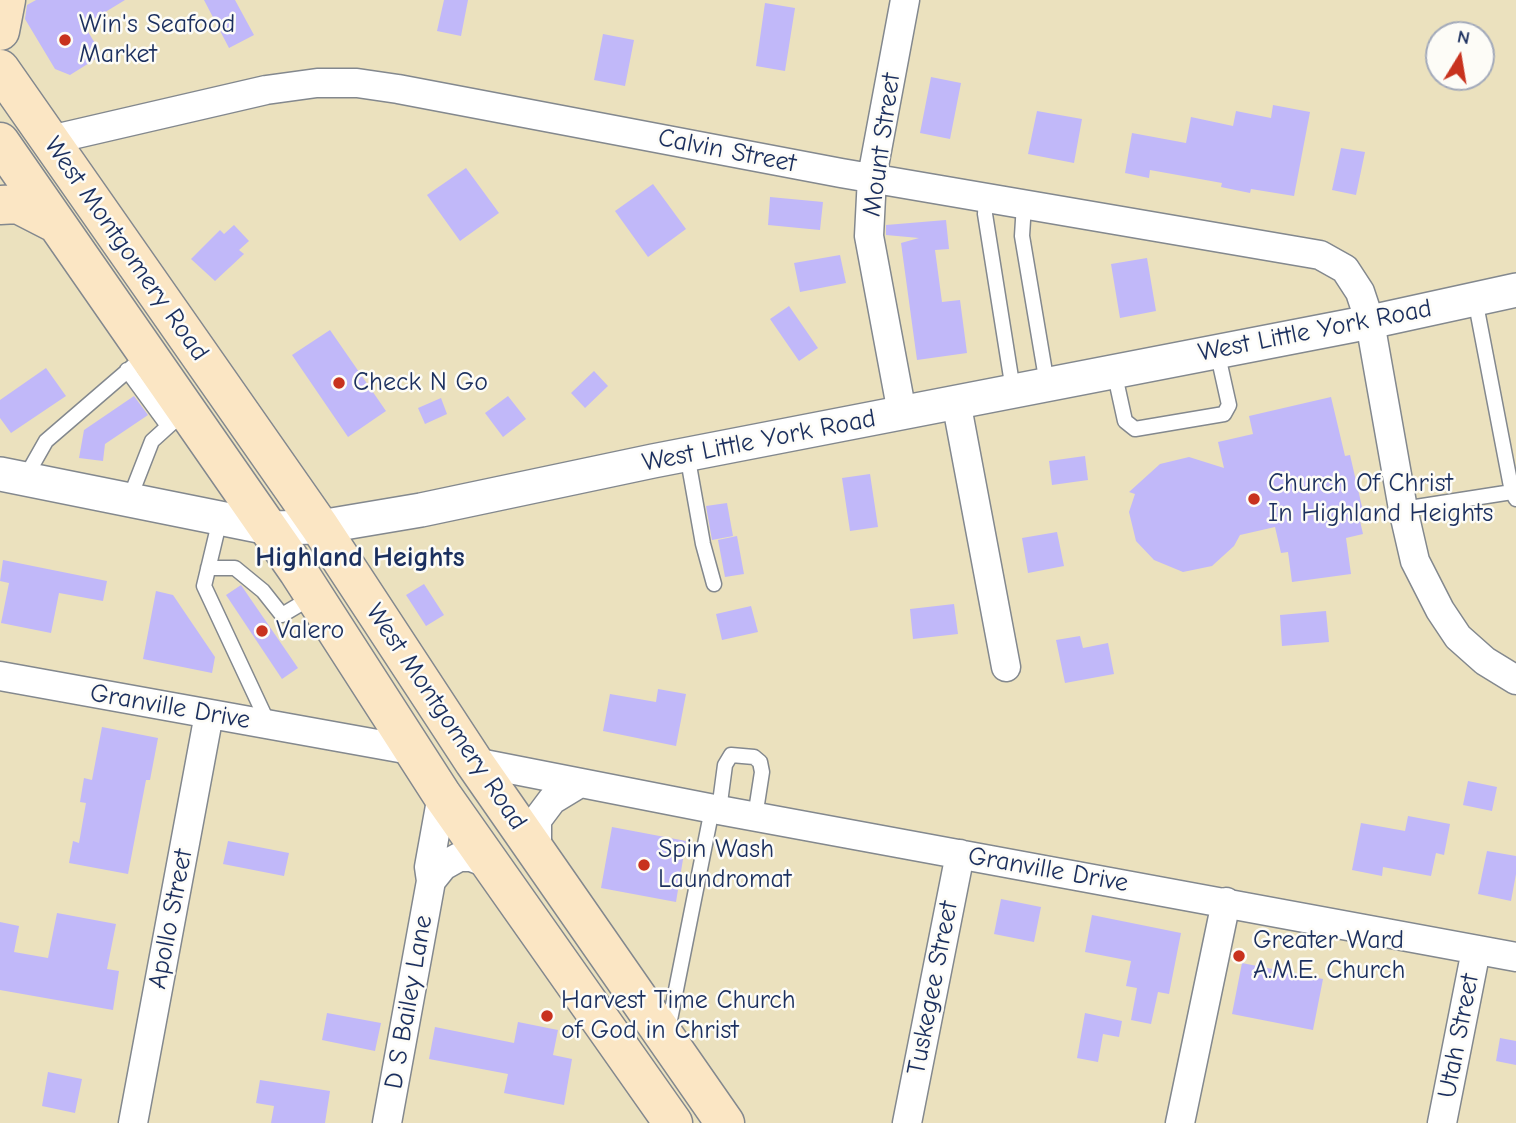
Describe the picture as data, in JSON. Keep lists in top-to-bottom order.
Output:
{
  "streets": {
    "main road": ["West Montgomery Road"],
    "street": [
      "Mount Street",
      "Calvin Street",
      "West Little York Road",
      "Granville Drive",
      "Apollo Street",
      "Tuskegee Street",
      "D S Bailey Lane",
      "Utah Street"
    ]
  },
  "crossings": [
    ["Mount Street", "Calvin Street"],
    ["Mount Street", "West Little York Road"],
    ["Calvin Street", "West Montgomery Road"],
    ["Calvin Street", "West Little York Road"],
    ["West Montgomery Road", "West Little York Road"],
    ["West Montgomery Road", "Granville Drive"],
    ["West Montgomery Road", "D S Bailey Lane"],
    ["Granville Drive", "Apollo Street"],
    ["Granville Drive", "Tuskegee Street"],
    ["Granville Drive", "Utah Street"]
  ],
  "districts": ["Highland Heights"],
  "places": [
    "Win's Seafood Market",
    "Check N Go",
    "Church Of Christ In Highland Heights",
    "Valero",
    "Spin Wash Laundromat",
    "Greater Ward A.M.E. Church",
    "Harvest Time Church of God in Christ"
  ],
  "north": "top"
}
